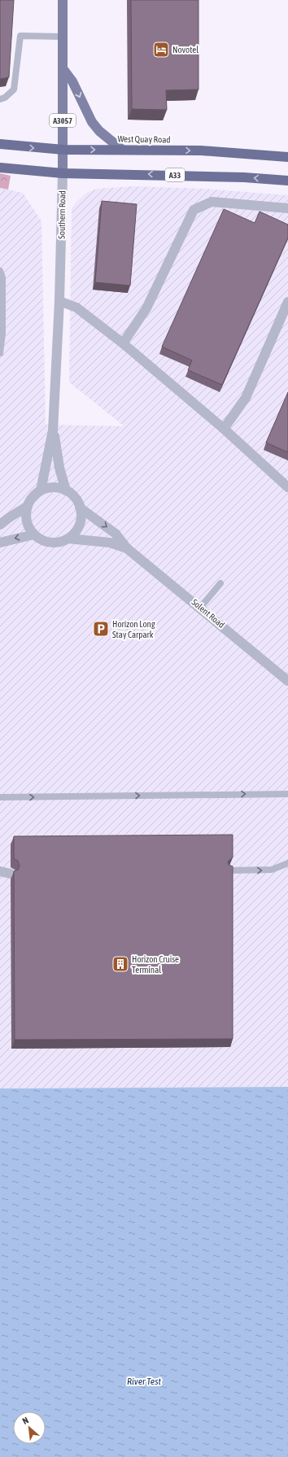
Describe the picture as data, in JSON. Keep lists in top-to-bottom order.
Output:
{
  "streets": {
    "highway": ["West Quay Road", "A33"],
    "main road": ["A3057", "Southern Road"],
    "street": ["Solent Road"]
  },
  "crossings": [
    ["West Quay Road", "Southern Road"],
    ["A33", "Southern Road"],
    ["Southern Road", "Solent Road"]
  ],
  "water": ["River Test"],
  "places": {
    "hotel": ["Novotel"],
    "parking": ["Horizon Long Stay Carpark"],
    "building": ["Horizon Cruise Terminal"]
  },
  "north": "top left"
}
